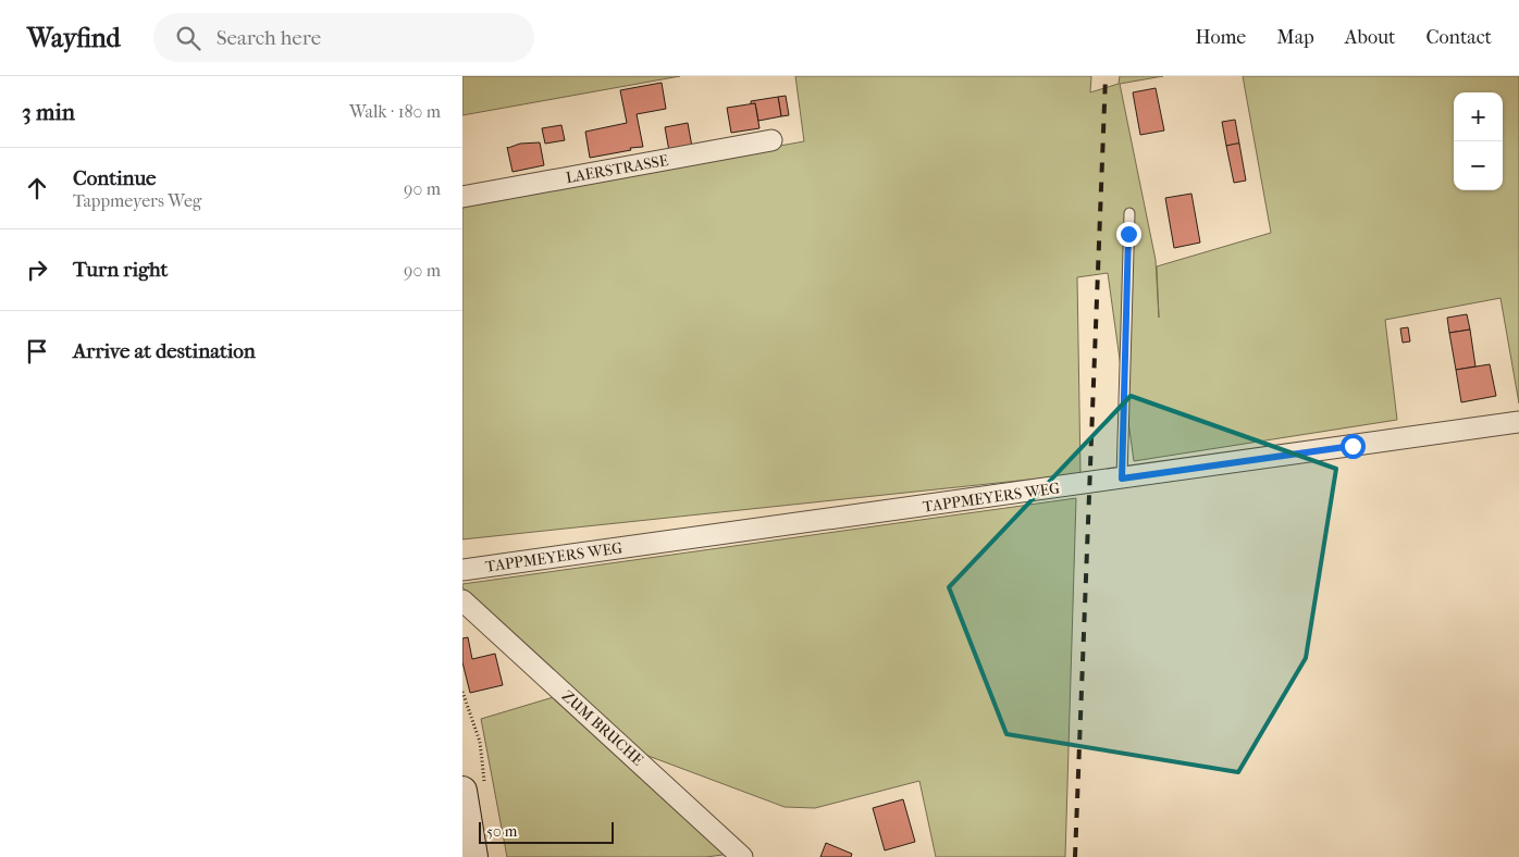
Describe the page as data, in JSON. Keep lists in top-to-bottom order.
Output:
{
  "streets": {
    "street": ["LAERSTRASSE", "TAPPMEYERS WEG", "ZUM BRUCHE"]
  },
  "scale_bar": "50 m",
  "page": {
    "header": "Wayfind",
    "search": "Search here",
    "nav": [
      "Home",
      "Map",
      "About",
      "Contact"
    ],
    "heading": ["3 min", "Walk · 180 m"],
    "map_buttons": ["+", "−"],
    "list": [
      ["Continue", "Tappmeyers Weg", "90 m"],
      ["Turn right", "90 m"],
      "Arrive at destination"
    ],
    "scale": "50 m"
  }
}
